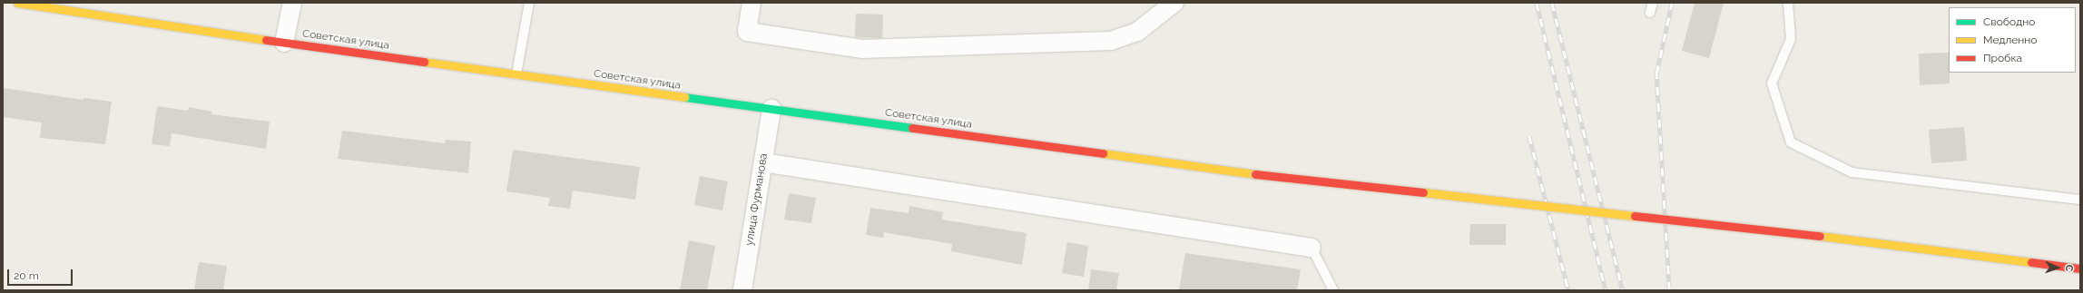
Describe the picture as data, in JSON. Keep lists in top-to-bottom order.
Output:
{
  "streets": {
    "main road": ["Советская улица"],
    "street": ["улица Фурманова"]
  },
  "crossings": [
    ["Советская улица", "улица Фурманова"]
  ],
  "legend": ["Свободно", "Медленно", "Пробка"],
  "scale_bar": "20 m",
  "north": "right"
}
